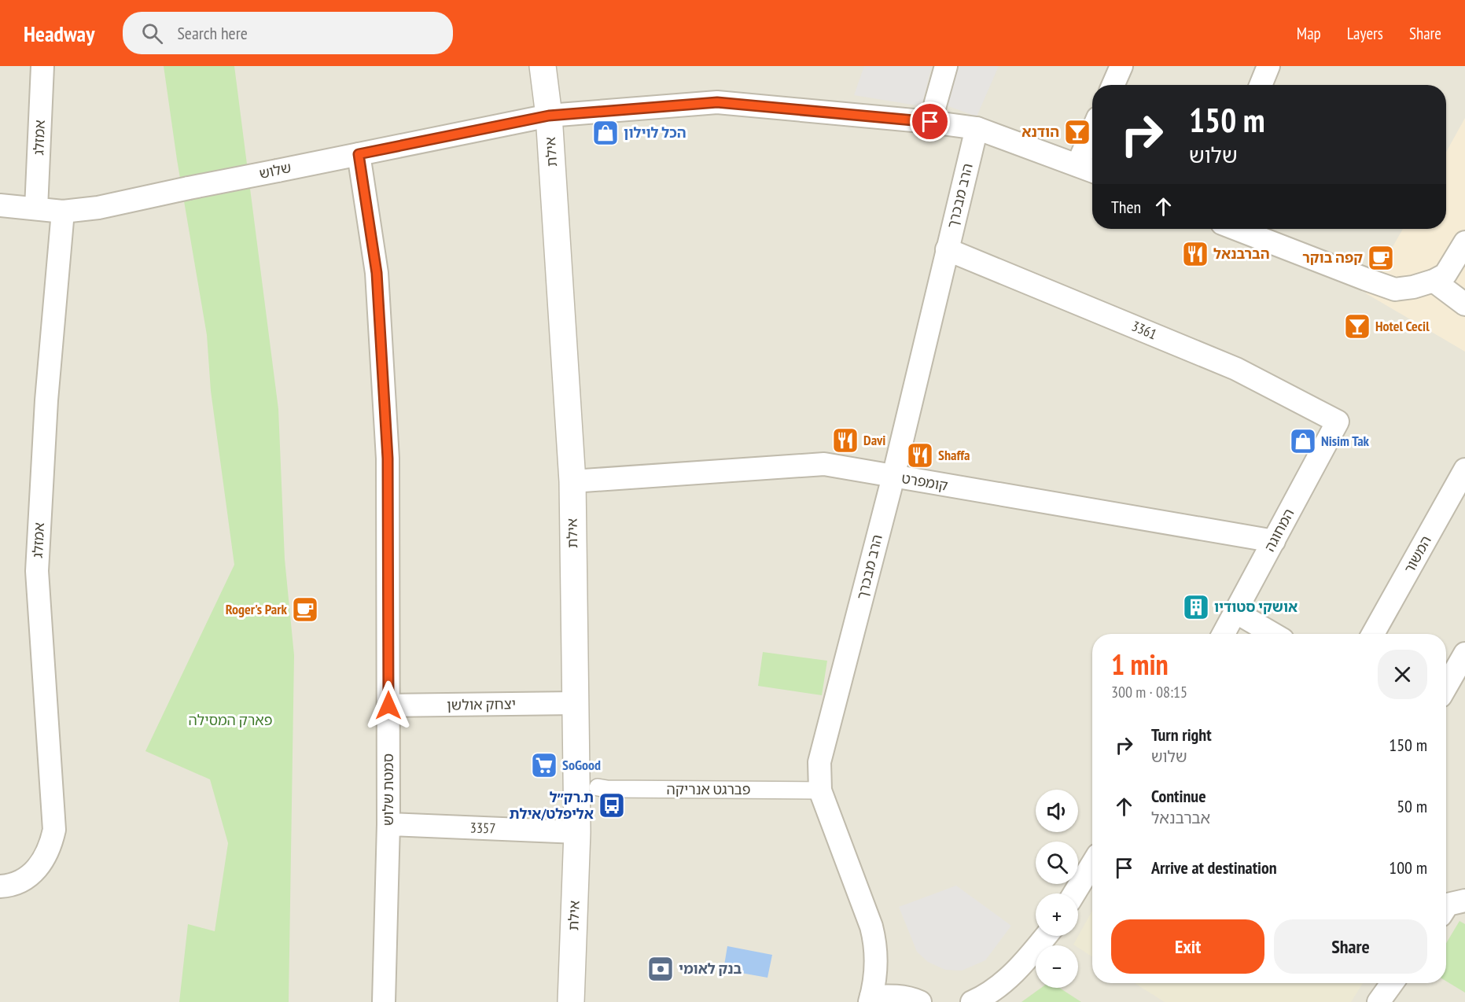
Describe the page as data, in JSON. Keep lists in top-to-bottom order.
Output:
{
  "streets": {
    "street": [
      "אמזלג",
      "אילת",
      "שלוש",
      "הרב מבכרך",
      "3361",
      "קומפרט",
      "המחוגה",
      "המשור",
      "יצחק אולשן",
      "סמטת שלוש",
      "פברגט אנריקה",
      "3357"
    ]
  },
  "crossings": [
    ["אמזלג", "שלוש"],
    ["אילת", "שלוש"],
    ["אילת", "קומפרט"],
    ["אילת", "יצחק אולשן"],
    ["אילת", "3357"],
    ["שלוש", "הרב מבכרך"],
    ["שלוש", "סמטת שלוש"],
    ["הרב מבכרך", "3361"],
    ["הרב מבכרך", "קומפרט"],
    ["הרב מבכרך", "פברגט אנריקה"],
    ["3361", "המחוגה"],
    ["קומפרט", "המחוגה"],
    ["יצחק אולשן", "סמטת שלוש"],
    ["סמטת שלוש", "3357"]
  ],
  "parks": ["פארק המסילה"],
  "places": {
    "bar": ["הודנא", "Hotel Cecil"],
    "shop": ["הכל לוילון", "Nisim Tak"],
    "restaurant": ["הברבנאל", "Davi", "Shaffa"],
    "cafe": ["קפה בוקר", "Roger's Park"],
    "building": ["אושקי סטודיו"],
    "supermarket": ["SoGood"],
    "bus stop": ["ת.רק״ל אליפלט/אילת"],
    "bank": ["בנק לאומי"]
  },
  "page": {
    "header": "Headway",
    "search": "Search here",
    "nav": ["Map", "Layers", "Share"],
    "turn": ["150 m", "שלוש"],
    "then": "Then",
    "heading": ["1 min", "300 m · 08:15"],
    "list": [
      {
        "name": "Turn right",
        "note": "שלוש",
        "value": "150 m"
      },
      {
        "name": "Continue",
        "note": "אברבנאל",
        "value": "50 m"
      },
      {
        "name": "Arrive at destination",
        "value": "100 m"
      }
    ],
    "map_buttons": ["+", "−"],
    "buttons": ["Exit", "Share"]
  }
}
